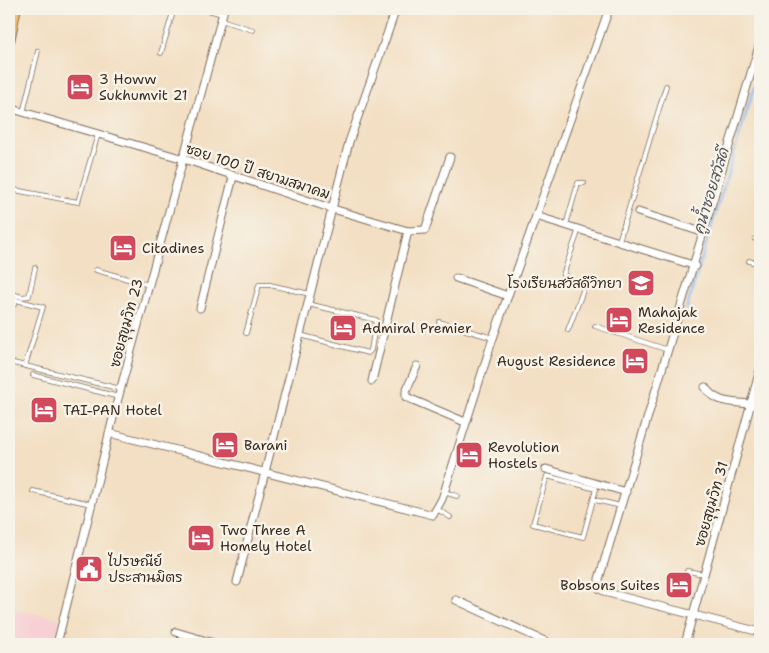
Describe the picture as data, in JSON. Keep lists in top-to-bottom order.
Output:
{
  "streets": {
    "street": ["ซอย 100 ปี สยามสมาคม", "ซอยสุขุมวิท 23", "ซอยสุขุมวิท 31"]
  },
  "crossings": [
    ["ซอย 100 ปี สยามสมาคม", "ซอยสุขุมวิท 23"]
  ],
  "water": ["คูน้ำซอยสวัสดี"],
  "places": {
    "hotel": [
      "3 Howw Sukhumvit 21",
      "Citadines",
      "Mahajak Residence",
      "Admiral Premier",
      "August Residence",
      "TAI-PAN Hotel",
      "Barani",
      "Revolution Hostels",
      "Two Three A Homely Hotel",
      "Bobsons Suites"
    ],
    "school or university": ["โรงเรียนสวัสดีวิทยา"],
    "public building": ["ไปรษณีย์ ประสานมิตร"]
  }
}
